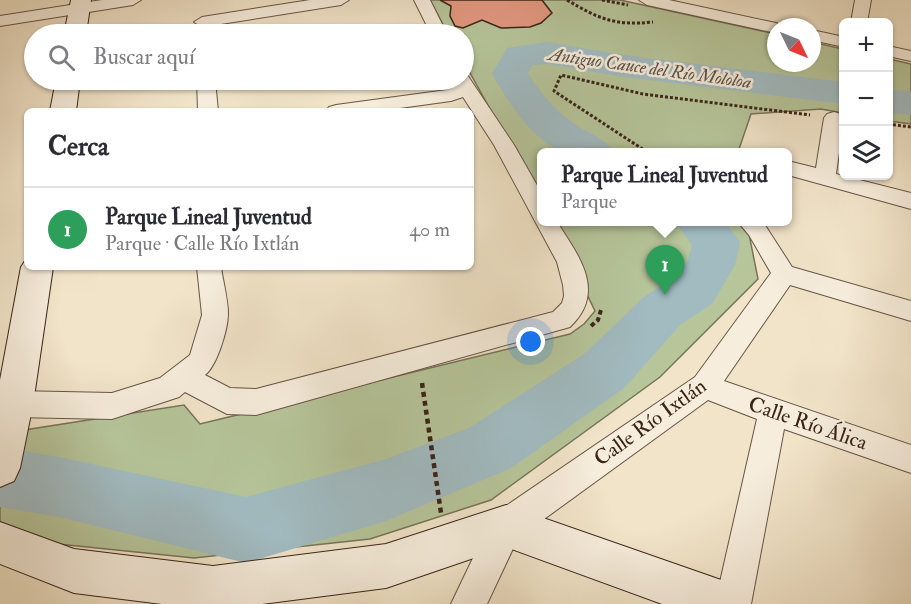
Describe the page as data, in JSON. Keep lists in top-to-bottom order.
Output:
{
  "streets": {
    "street": ["Calle Río Ixtlán", "Calle Río Álica"]
  },
  "crossings": [
    ["Calle Río Ixtlán", "Calle Río Álica"]
  ],
  "water": ["Antiguo Cauce del Río Mololoa"],
  "north": "bottom right",
  "page": {
    "map_buttons": ["+", "−"],
    "search": "Buscar aquí",
    "heading": "Cerca",
    "popup": ["Parque Lineal Juventud", "Parque"],
    "list": [
      {
        "mark": "1",
        "name": "Parque Lineal Juventud",
        "note": "Parque · Calle Río Ixtlán",
        "value": "40 m"
      }
    ],
    "pins": "1"
  }
}
